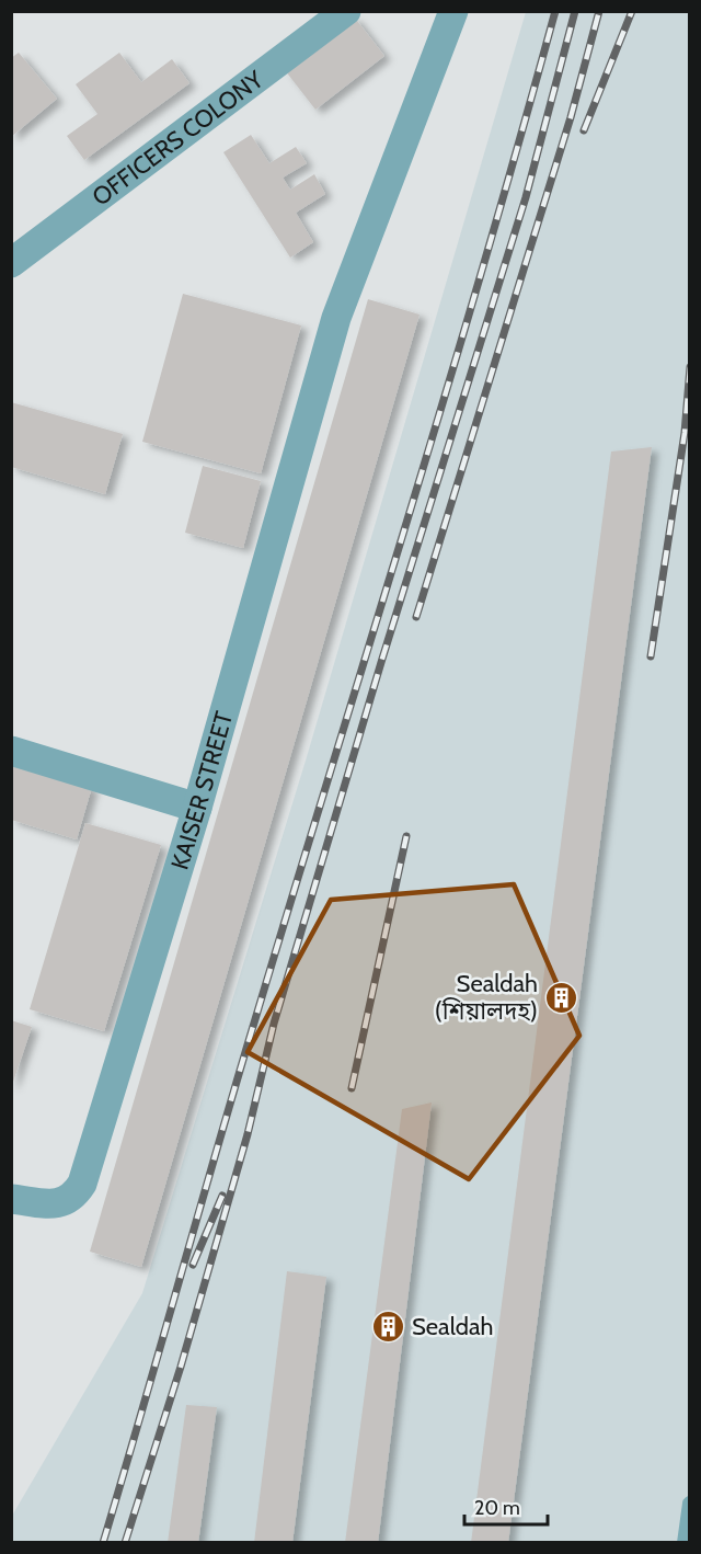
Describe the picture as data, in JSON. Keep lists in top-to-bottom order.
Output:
{
  "streets": {
    "street": ["OFFICERS COLONY", "KAISER STREET"]
  },
  "places": {
    "building": ["Sealdah (শিয়ালদহ)", "Sealdah"]
  },
  "scale_bar": "20 m"
}
